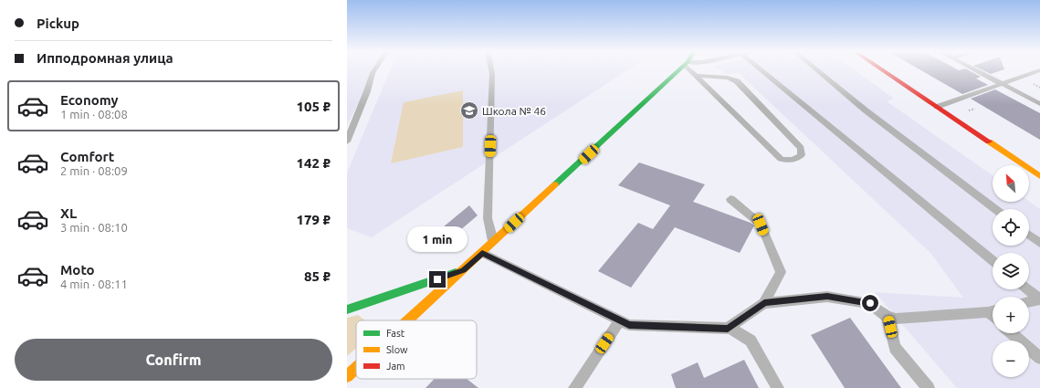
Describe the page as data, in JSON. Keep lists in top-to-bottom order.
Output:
{
  "places": {
    "school or university": ["Школа № 46"]
  },
  "legend": ["Fast", "Slow", "Jam"],
  "north": "top left",
  "page": {
    "banner": ["Pickup", "Ипподромная улица"],
    "list": [
      {
        "name": "Economy",
        "note": "1 min · 08:08",
        "value": "105 ₽"
      },
      {
        "name": "Comfort",
        "note": "2 min · 08:09",
        "value": "142 ₽"
      },
      {
        "name": "XL",
        "note": "3 min · 08:10",
        "value": "179 ₽"
      },
      {
        "name": "Moto",
        "note": "4 min · 08:11",
        "value": "85 ₽"
      }
    ],
    "map_buttons": ["+", "−"],
    "bubble": "1 min",
    "buttons": "Confirm"
  }
}
